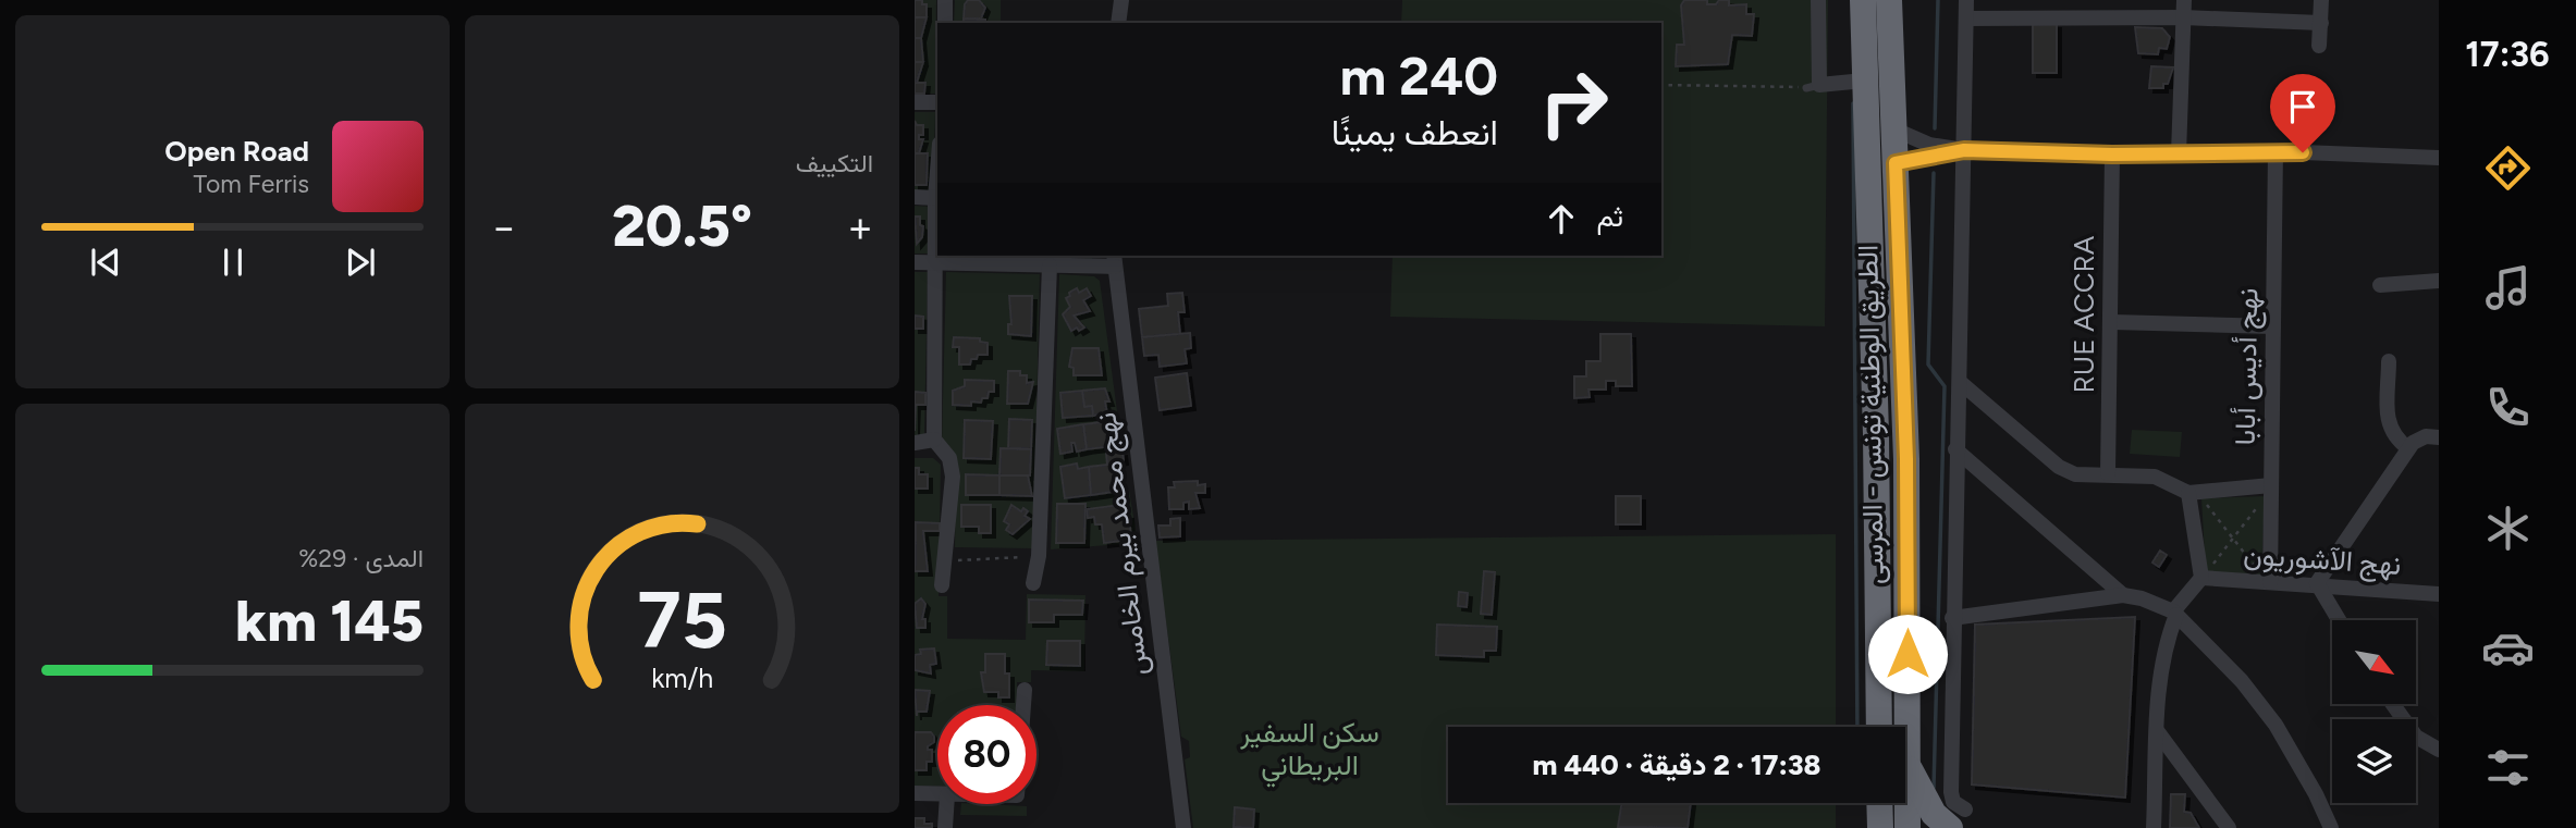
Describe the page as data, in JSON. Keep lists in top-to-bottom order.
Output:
{
  "streets": {
    "highway": ["الطريق الوطنية تونس - المرسى"],
    "street": [
      "RUE ACCRA",
      "نهج أديس أبابا",
      "نهج محمد بيرم الخامس",
      "نهج الآشوريون"
    ]
  },
  "crossings": [
    ["نهج أديس أبابا", "نهج الآشوريون"]
  ],
  "parks": ["سكن السفير البريطاني"],
  "north": "bottom right",
  "page": {
    "tabs": "17:36",
    "tile": [
      "التكييف",
      ["المدى · 29%", "145 km"]
    ],
    "turn": ["240 m", "انعطف يمينًا"],
    "song": ["Open Road", "Tom Ferris"],
    "then": "ثم",
    "heat": ["−", "20.5°", "+"],
    "limit": "80",
    "trip": "17:38 · 2 دقيقة · 440 m",
    "gauge": ["75", "km/h"]
  }
}
